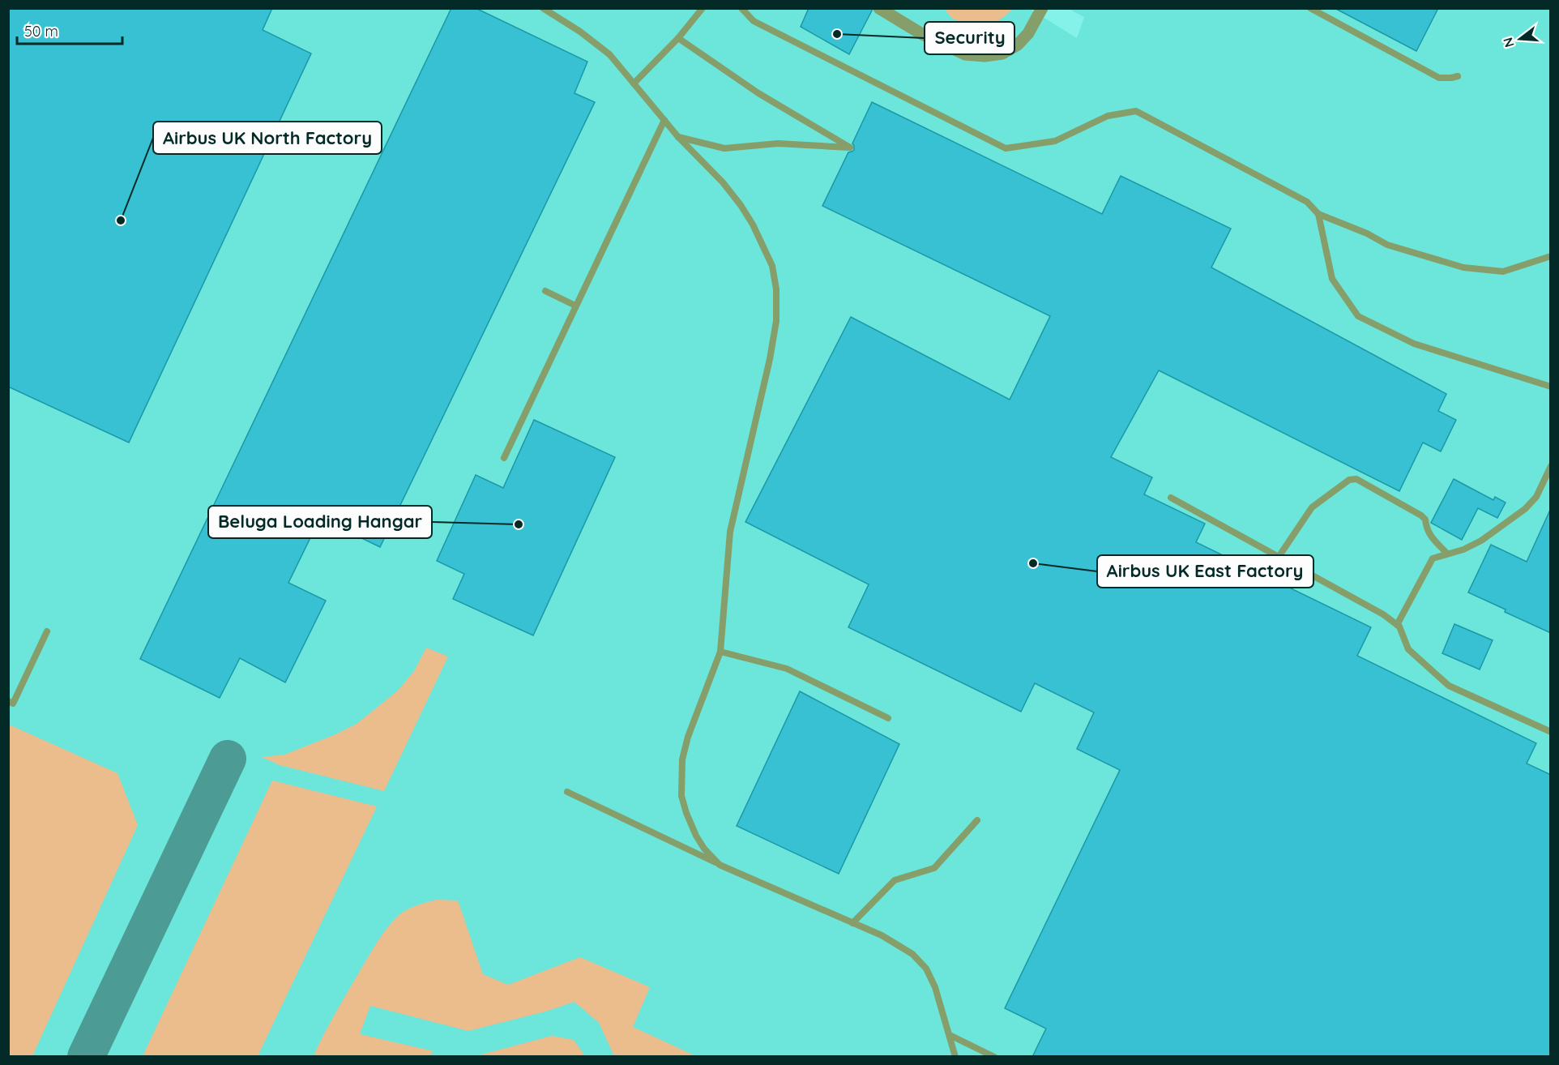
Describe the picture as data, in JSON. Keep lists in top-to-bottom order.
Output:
{
  "places": [
    "Security",
    "Airbus UK North Factory",
    "Beluga Loading Hangar",
    "Airbus UK East Factory"
  ],
  "scale_bar": "50 m",
  "north": "left"
}
